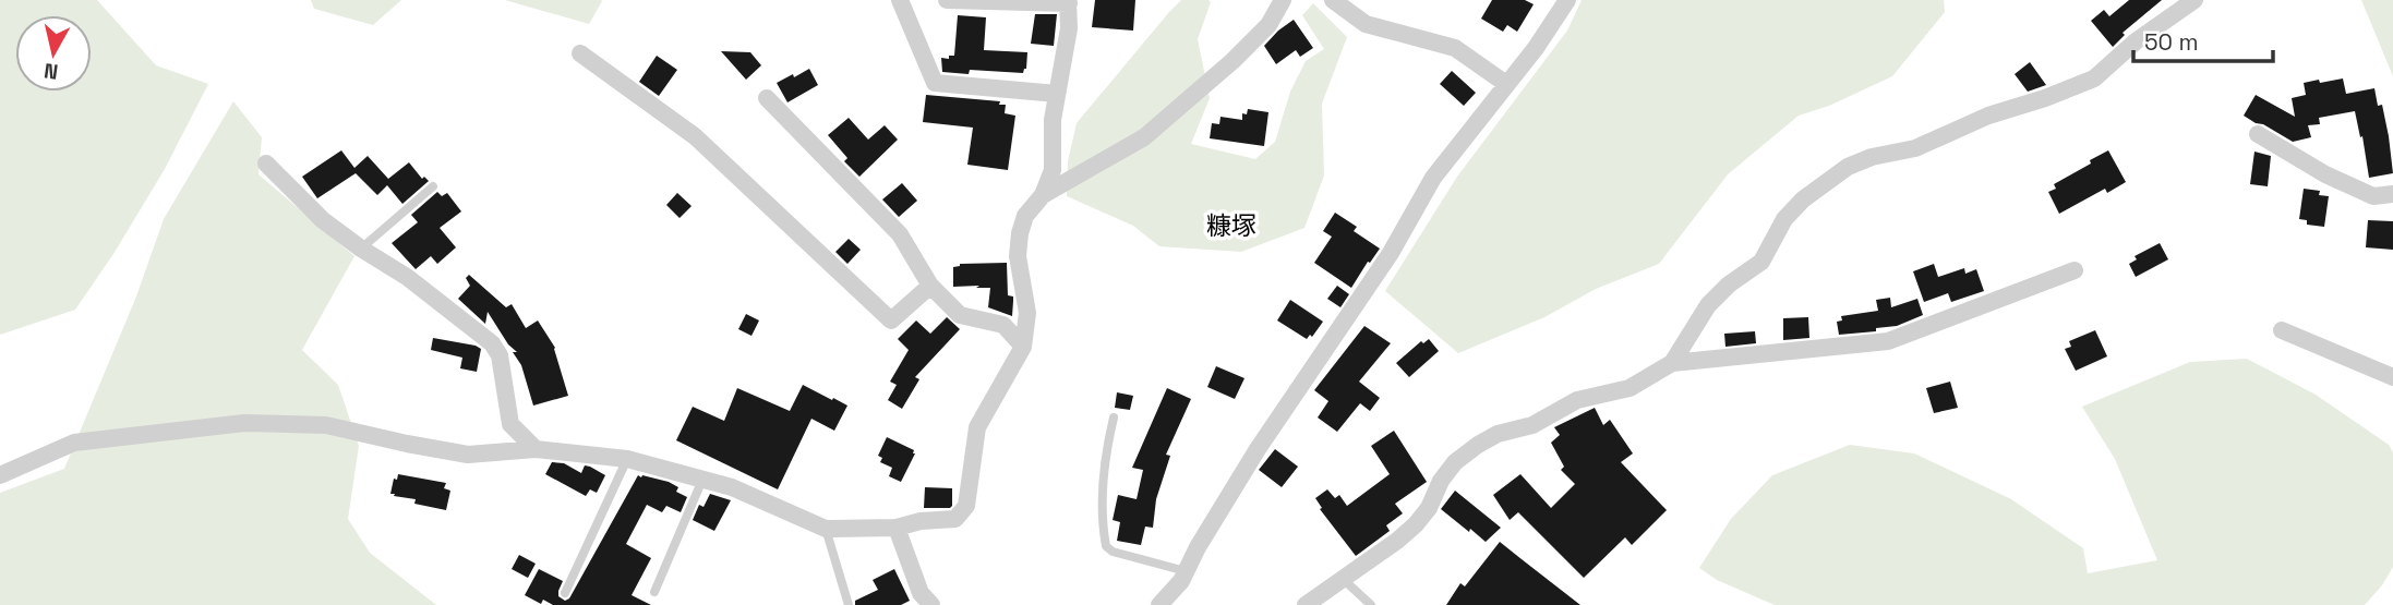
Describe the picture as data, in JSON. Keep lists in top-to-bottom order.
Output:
{
  "districts": ["糠塚"],
  "scale_bar": "50 m",
  "north": "bottom"
}
